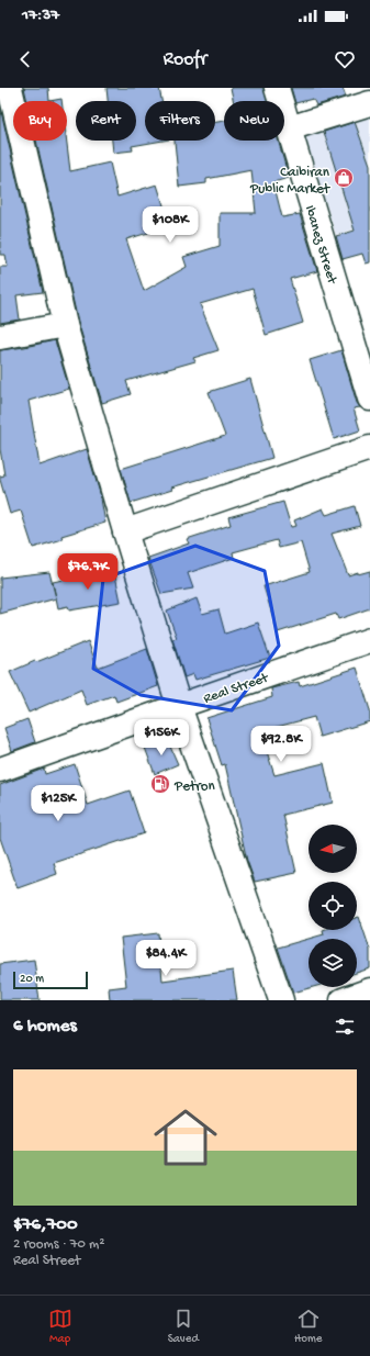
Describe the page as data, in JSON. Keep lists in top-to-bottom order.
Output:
{
  "streets": {
    "street": ["Ibanez Street", "Real Street"]
  },
  "places": {
    "shop": ["Caibiran Public Market"],
    "fuel station": ["Petron"]
  },
  "scale_bar": "20 m",
  "north": "left",
  "page": {
    "status": "17:37",
    "header": "Roofr",
    "chip": [
      "Buy",
      "Rent",
      "Filters",
      "New"
    ],
    "price": [
      "$108K",
      "$76.7K",
      "$156K",
      "$92.8K",
      "$125K",
      "$84.4K"
    ],
    "scale": "20 m",
    "heading": "6 homes",
    "list": [
      {
        "name": "$76,700",
        "note": "2 rooms · 70 m² · Real Street"
      }
    ],
    "tabs": ["Map", "Saved", "Home"]
  }
}
